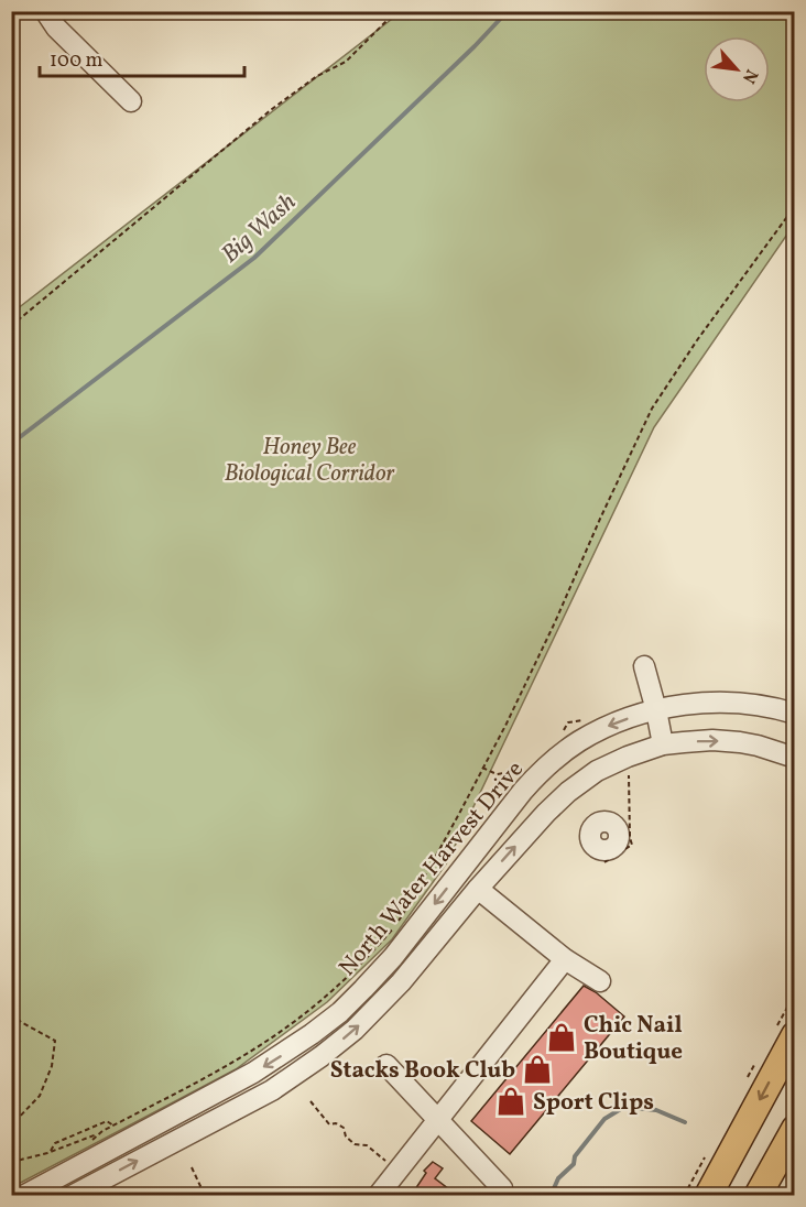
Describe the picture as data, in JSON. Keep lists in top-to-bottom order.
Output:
{
  "streets": {
    "street": ["North Water Harvest Drive"]
  },
  "water": ["Big Wash"],
  "parks": ["Honey Bee Biological Corridor"],
  "places": {
    "shop": ["Chic Nail Boutique", "Stacks Book Club", "Sport Clips"]
  },
  "scale_bar": "100 m",
  "north": "bottom right"
}
